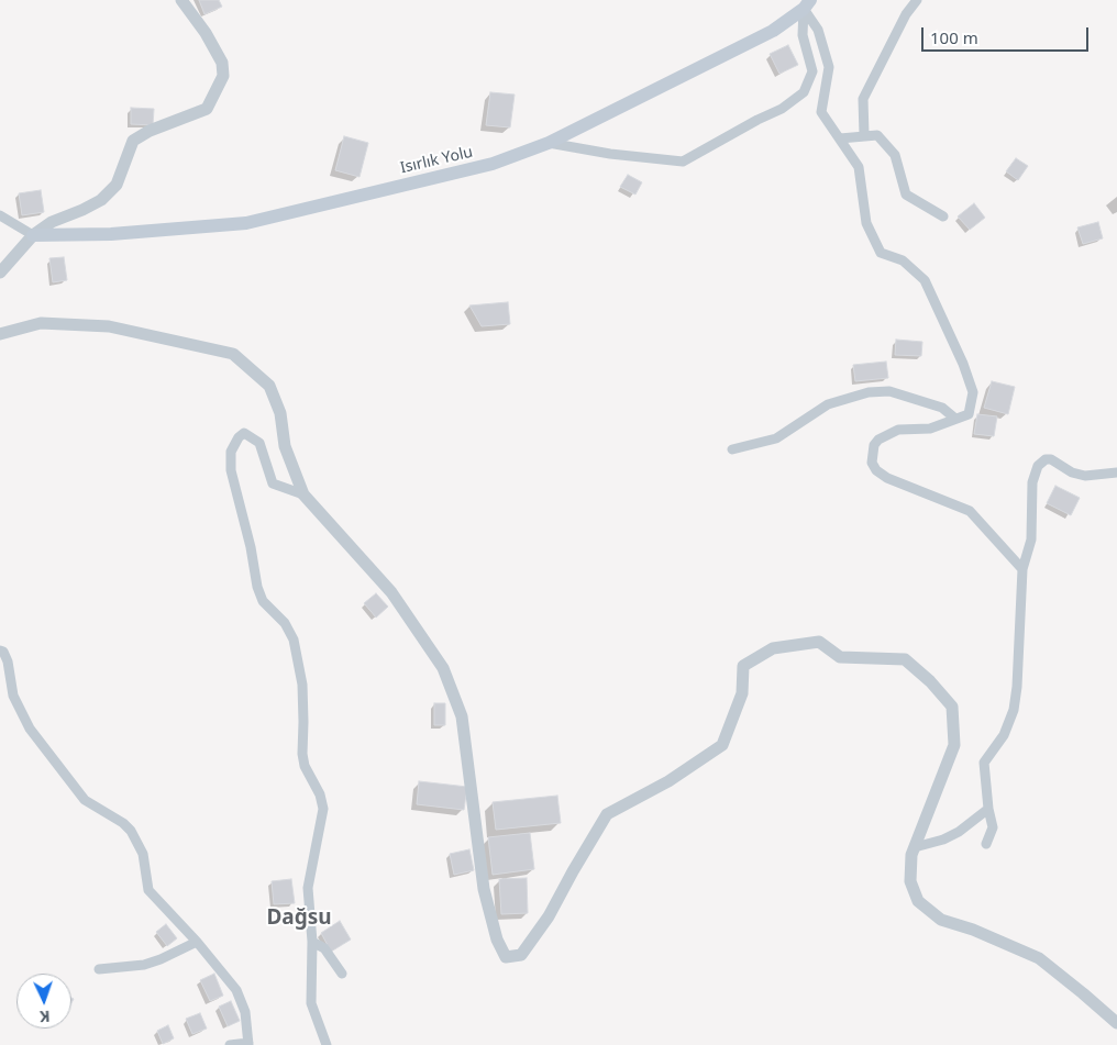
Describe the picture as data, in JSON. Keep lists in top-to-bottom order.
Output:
{
  "streets": {
    "main road": ["Isırlık Yolu"]
  },
  "districts": ["Dağsu"],
  "scale_bar": "100 m",
  "north": "bottom"
}
